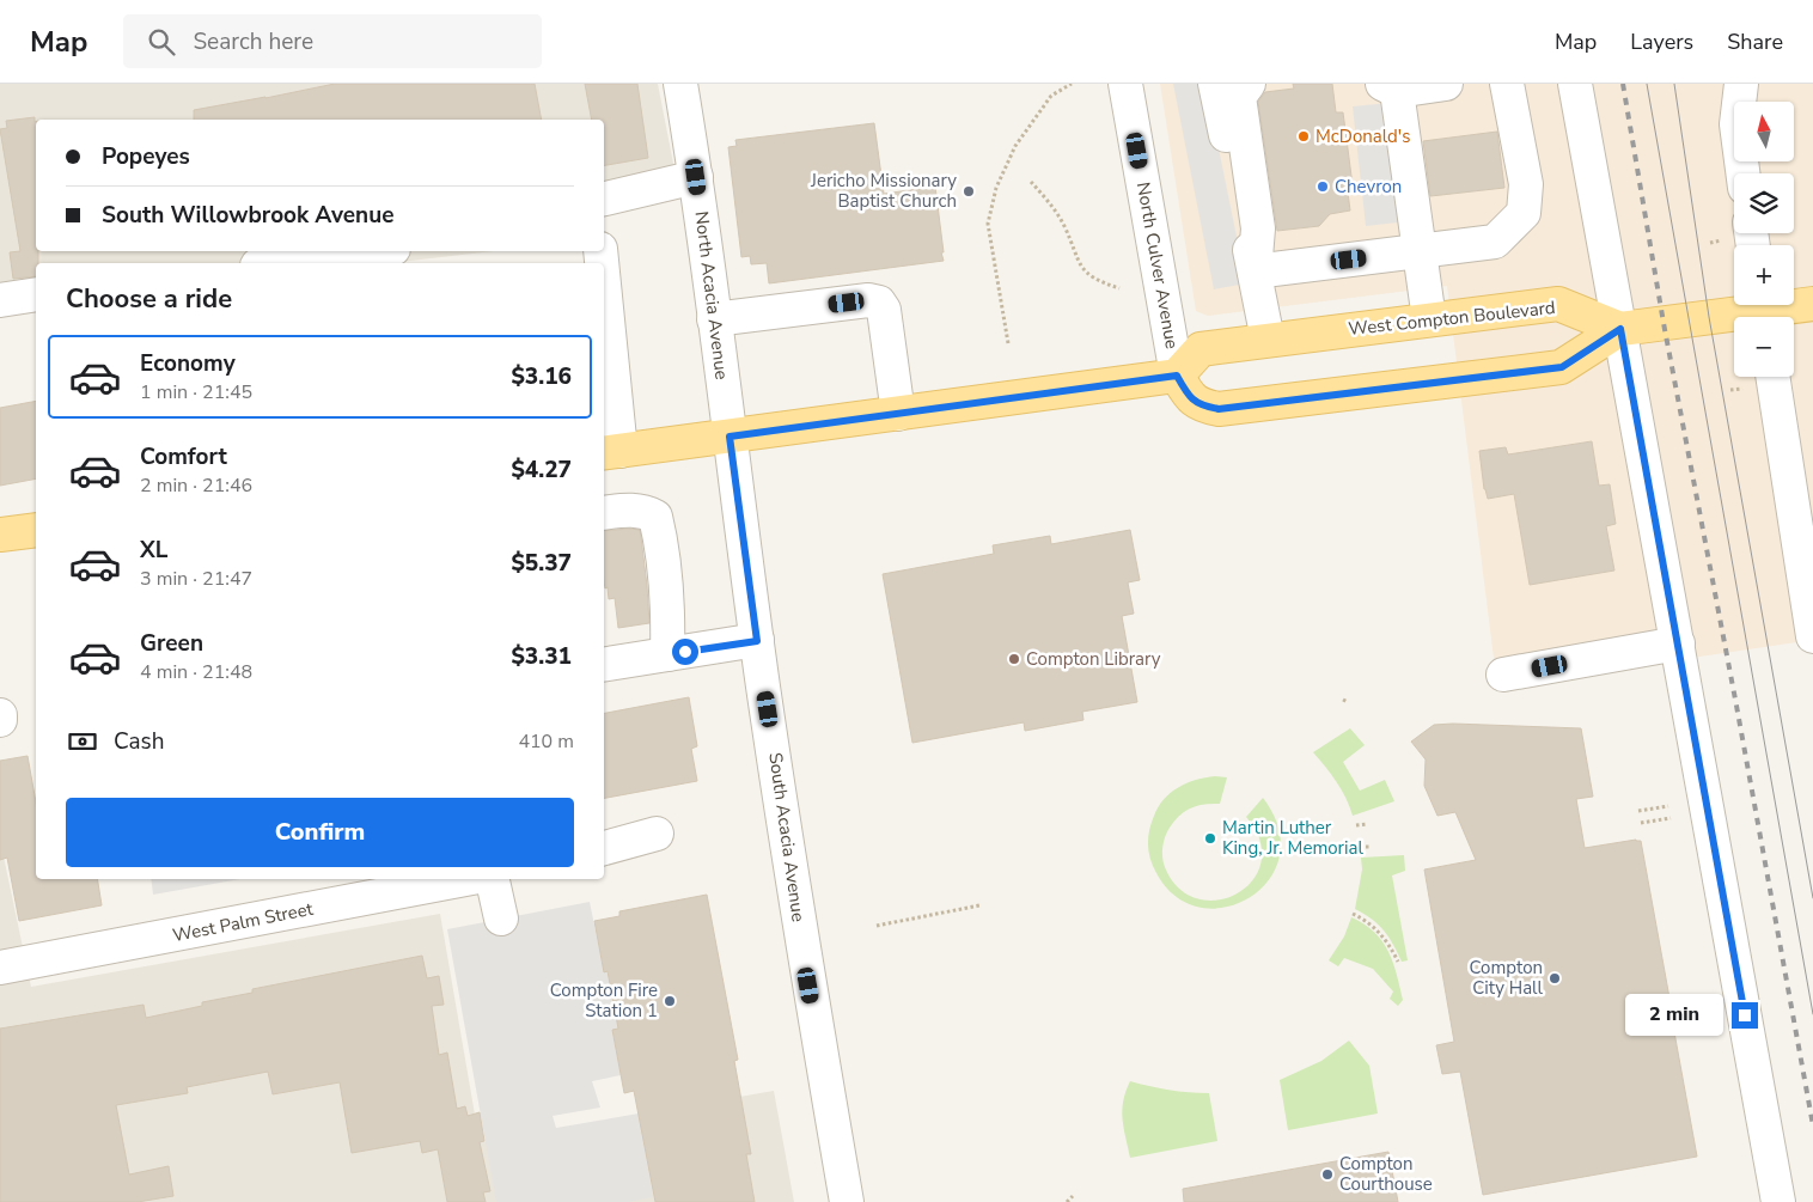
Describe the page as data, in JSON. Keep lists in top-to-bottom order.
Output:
{
  "streets": {
    "main road": ["West Compton Boulevard"],
    "street": [
      "North Culver Avenue",
      "North Acacia Avenue",
      "South Acacia Avenue",
      "West Palm Street"
    ]
  },
  "crossings": [
    ["North Culver Avenue", "West Compton Boulevard"],
    ["North Acacia Avenue", "South Acacia Avenue"]
  ],
  "places": [
    "McDonald's",
    "Chevron",
    "Jericho Missionary Baptist Church",
    "Compton Library",
    "Martin Luther King, Jr. Memorial",
    "Compton City Hall",
    "Compton Fire Station 1",
    "Compton Courthouse"
  ],
  "north": "top",
  "page": {
    "header": "Map",
    "search": "Search here",
    "nav": ["Map", "Layers", "Share"],
    "map_buttons": ["+", "−"],
    "banner": ["Popeyes", "South Willowbrook Avenue"],
    "heading": "Choose a ride",
    "list": [
      {
        "name": "Economy",
        "note": "1 min · 21:45",
        "value": "$3.16"
      },
      {
        "name": "Comfort",
        "note": "2 min · 21:46",
        "value": "$4.27"
      },
      {
        "name": "XL",
        "note": "3 min · 21:47",
        "value": "$5.37"
      },
      {
        "name": "Green",
        "note": "4 min · 21:48",
        "value": "$3.31"
      }
    ],
    "pay": ["Cash", "410 m"],
    "buttons": "Confirm",
    "bubble": "2 min"
  }
}
